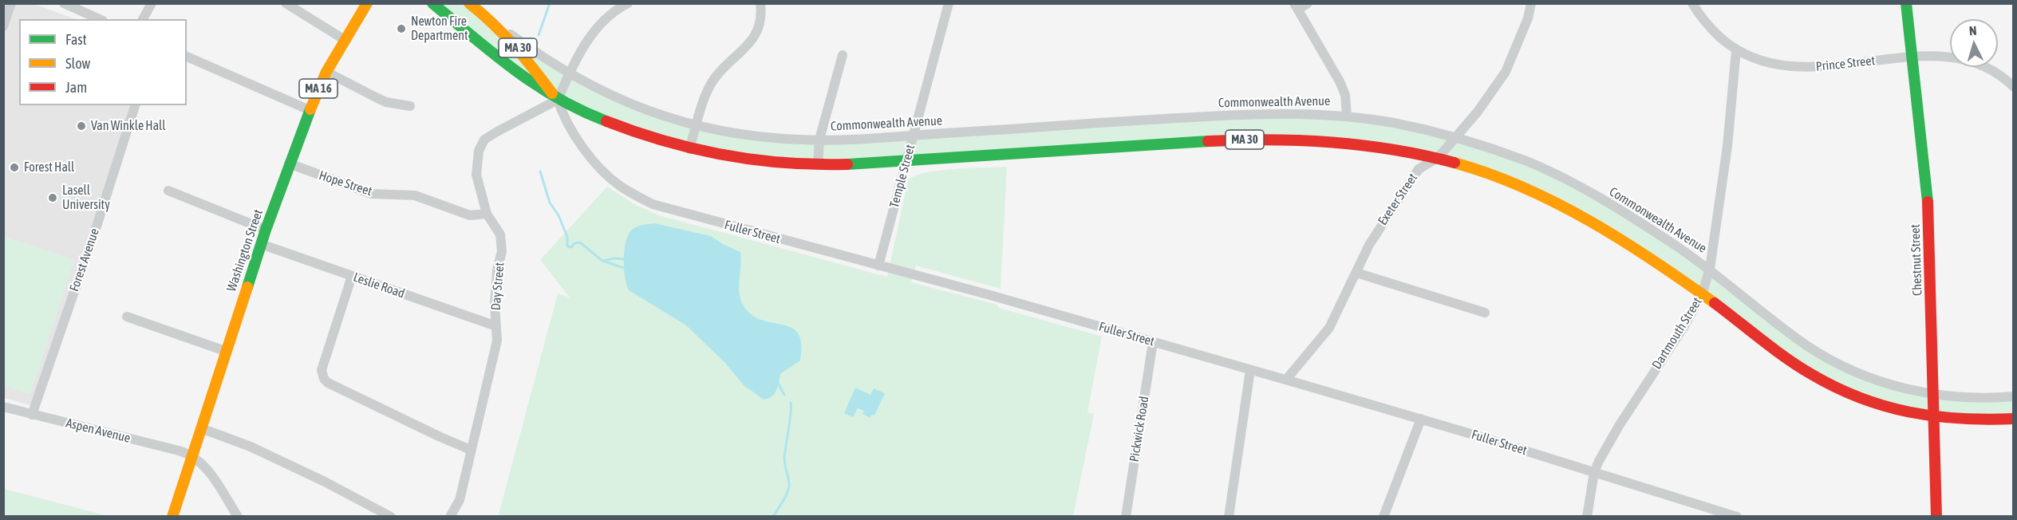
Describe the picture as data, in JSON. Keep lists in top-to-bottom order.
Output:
{
  "streets": {
    "main road": [
      "MA 30",
      "MA 16",
      "Commonwealth Avenue",
      "Washington Street",
      "Chestnut Street"
    ],
    "street": [
      "Prince Street",
      "Temple Street",
      "Hope Street",
      "Exeter Street",
      "Fuller Street",
      "Forest Avenue",
      "Leslie Road",
      "Day Street",
      "Dartmouth Street",
      "Pickwick Road",
      "Aspen Avenue"
    ]
  },
  "crossings": [
    ["MA 30", "Commonwealth Avenue"],
    ["MA 30", "Temple Street"],
    ["MA 30", "Exeter Street"],
    ["MA 30", "Fuller Street"],
    ["MA 30", "Chestnut Street"],
    ["MA 30", "Day Street"],
    ["MA 30", "Dartmouth Street"],
    ["Prince Street", "Chestnut Street"],
    ["Prince Street", "Dartmouth Street"],
    ["Commonwealth Avenue", "Temple Street"],
    ["Commonwealth Avenue", "Exeter Street"],
    ["Commonwealth Avenue", "Fuller Street"],
    ["Commonwealth Avenue", "Chestnut Street"],
    ["Commonwealth Avenue", "Day Street"],
    ["Commonwealth Avenue", "Dartmouth Street"],
    ["Temple Street", "Fuller Street"],
    ["Hope Street", "Washington Street"],
    ["Hope Street", "Day Street"],
    ["Exeter Street", "Fuller Street"],
    ["Fuller Street", "Day Street"],
    ["Fuller Street", "Dartmouth Street"],
    ["Fuller Street", "Pickwick Road"],
    ["Washington Street", "Leslie Road"],
    ["Washington Street", "Aspen Avenue"],
    ["Forest Avenue", "Aspen Avenue"],
    ["Leslie Road", "Day Street"]
  ],
  "places": [
    "Newton Fire Department",
    "Van Winkle Hall",
    "Forest Hall",
    "Lasell University"
  ],
  "legend": ["Fast", "Slow", "Jam"],
  "north": "top"
}
